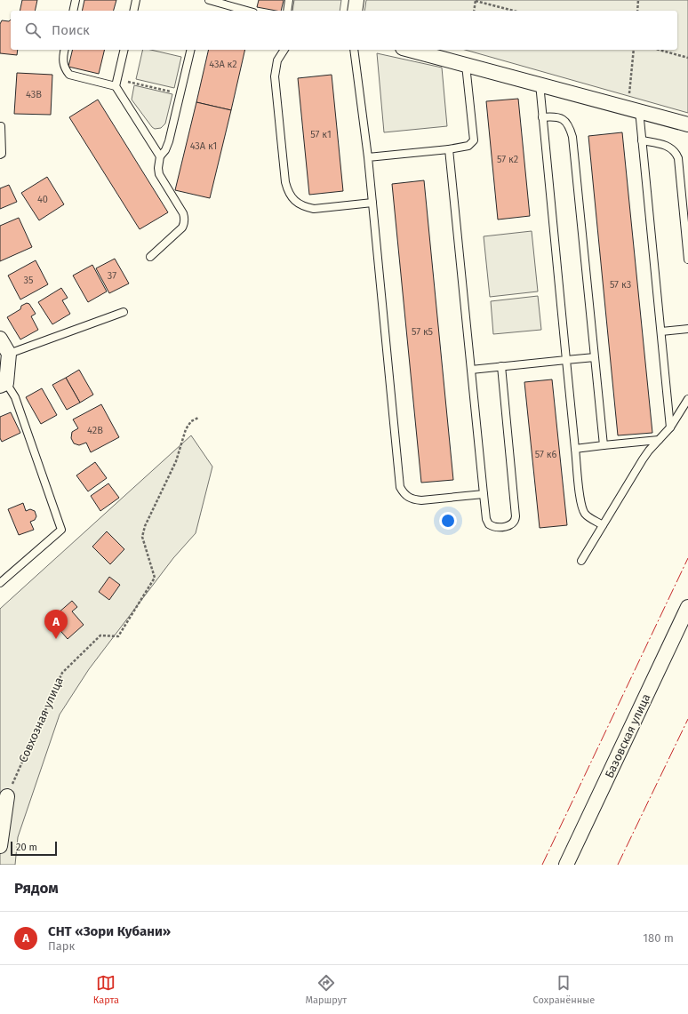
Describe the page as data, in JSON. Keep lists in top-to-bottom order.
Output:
{
  "streets": {
    "street": ["Базовская улица"],
    "path": ["Совхозная улица"]
  },
  "house_numbers": [
    "43А к2",
    "43В",
    "57 к1",
    "43А к1",
    "57 к2",
    "40",
    "37",
    "35",
    "57 к3",
    "57 к5",
    "42В",
    "57 к6"
  ],
  "scale_bar": "20 m",
  "page": {
    "search": "Поиск",
    "pins": "A",
    "scale": "20 m",
    "heading": "Рядом",
    "list": [
      {
        "mark": "A",
        "name": "СНТ «Зори Кубани»",
        "note": "Парк",
        "value": "180 m"
      }
    ],
    "nav": ["Карта", "Маршрут", "Сохранённые"]
  }
}
